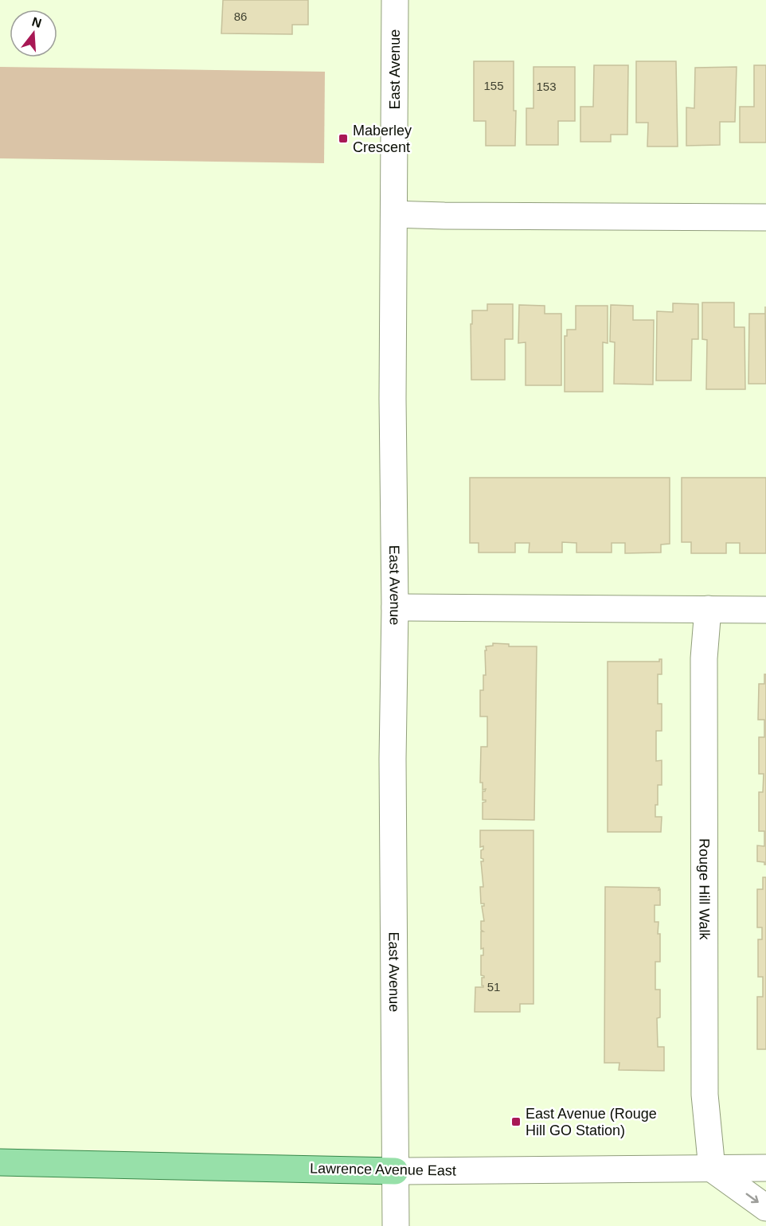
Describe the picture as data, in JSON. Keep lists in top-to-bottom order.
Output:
{
  "streets": {
    "main road": ["Lawrence Avenue East"],
    "street": ["East Avenue", "Rouge Hill Walk"]
  },
  "crossings": [
    ["East Avenue", "Lawrence Avenue East"],
    ["Rouge Hill Walk", "Lawrence Avenue East"]
  ],
  "places": {
    "transit": ["Maberley Crescent", "East Avenue (Rouge Hill GO Station)"]
  },
  "house_numbers": [
    "86",
    "155",
    "153",
    "51"
  ],
  "north": "top"
}
